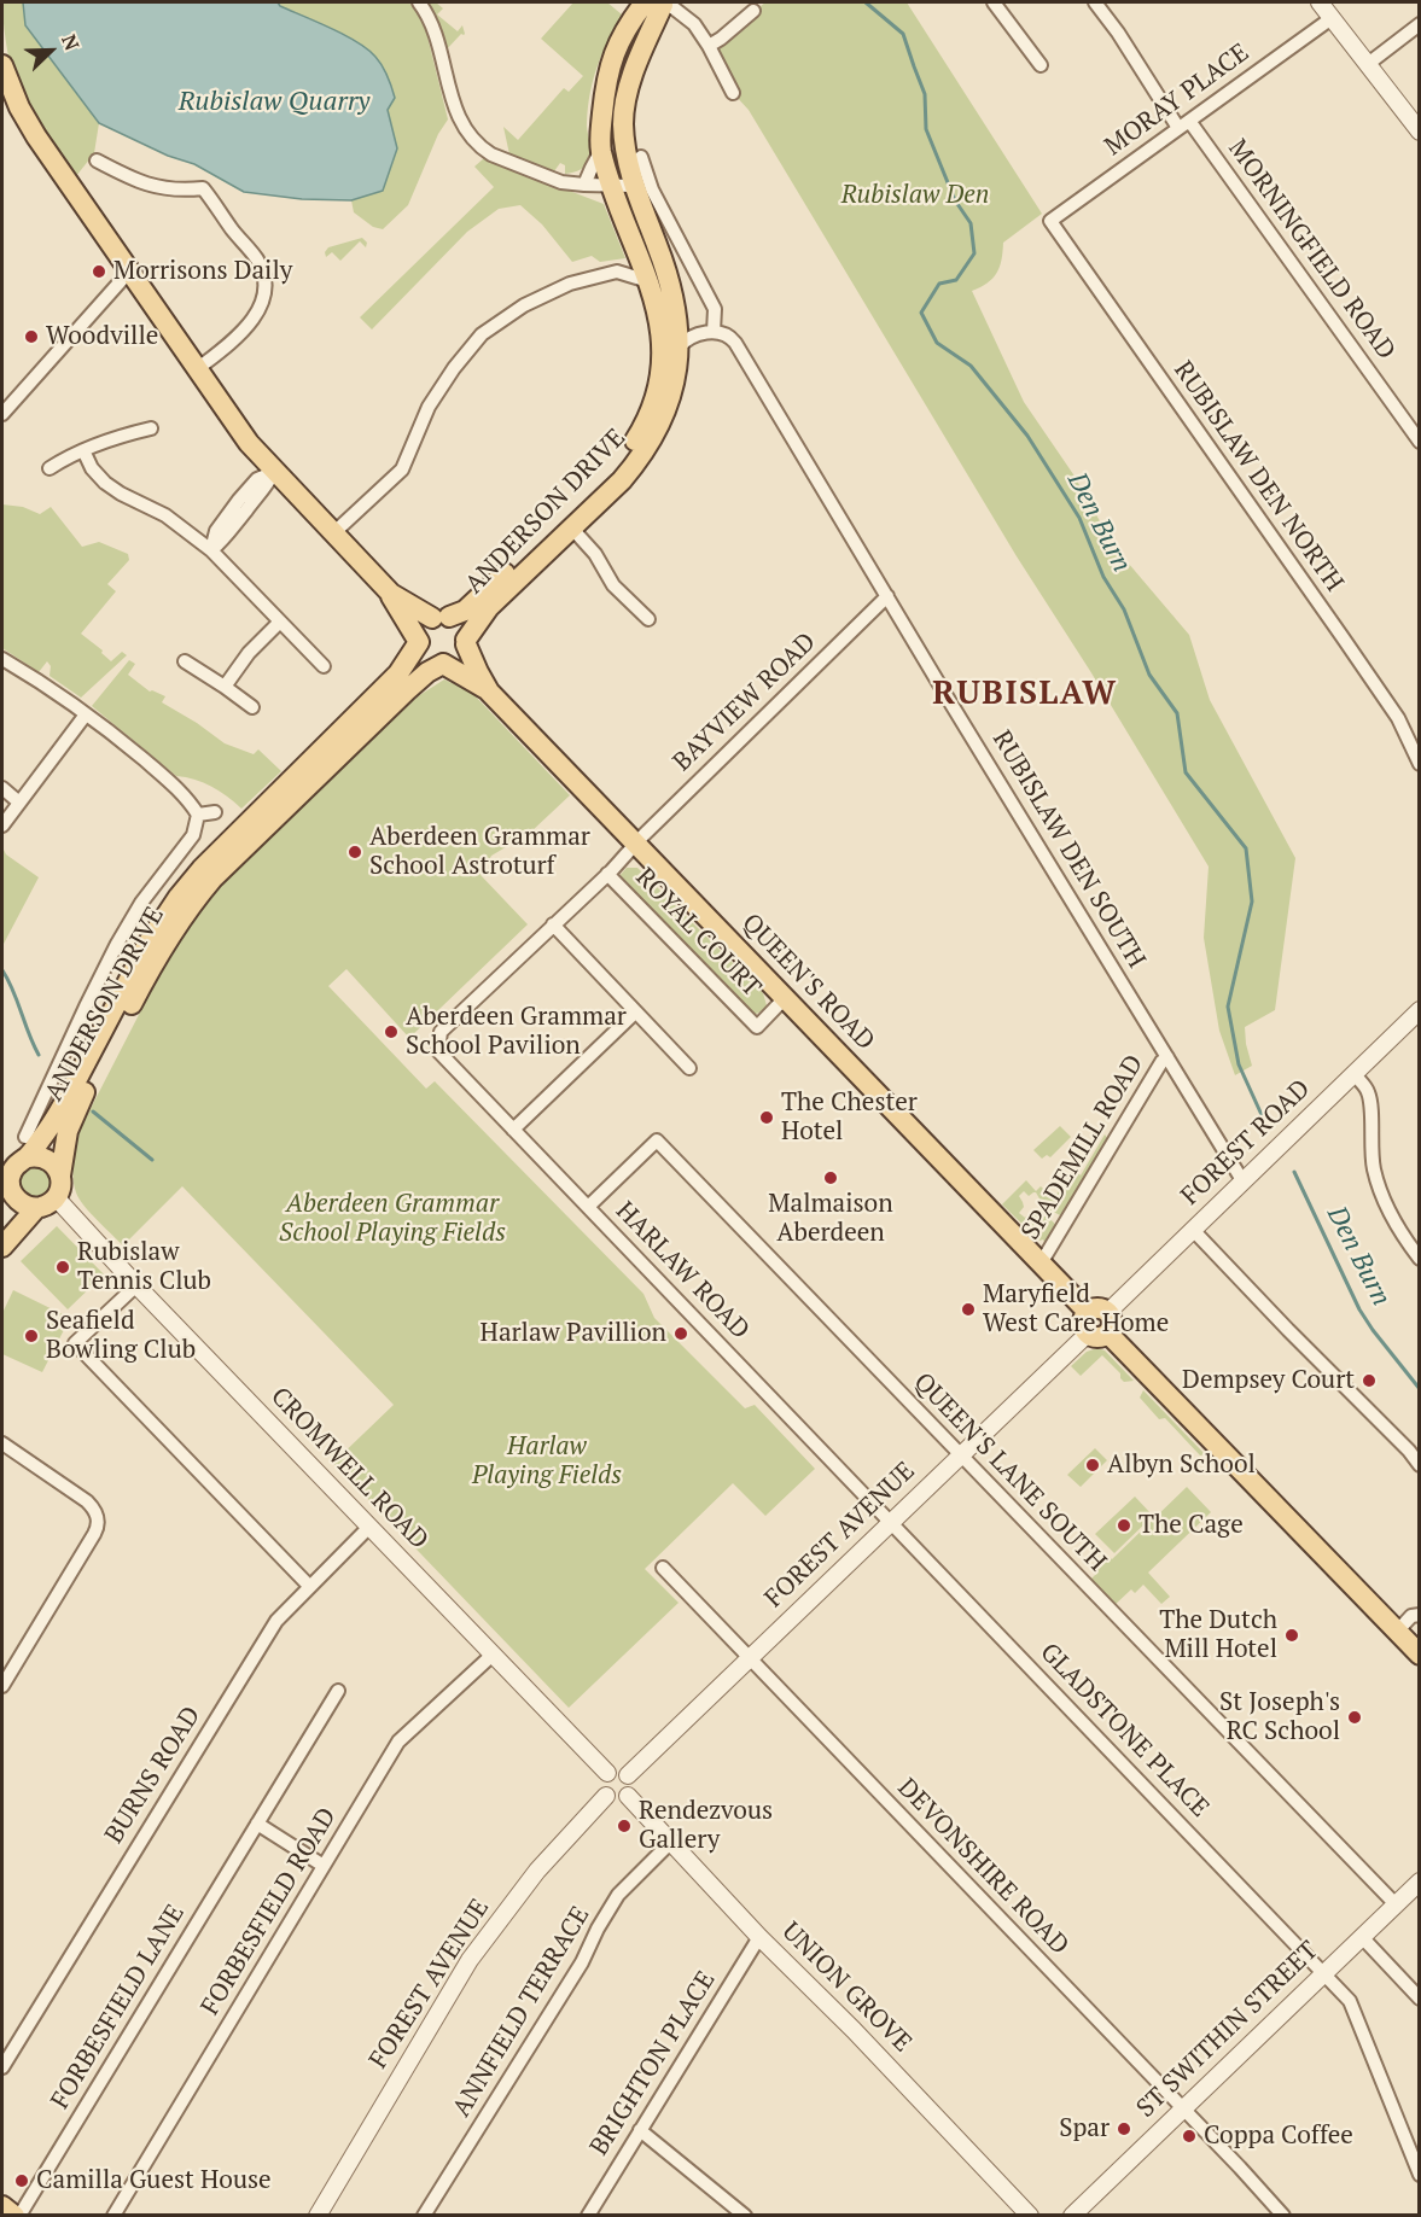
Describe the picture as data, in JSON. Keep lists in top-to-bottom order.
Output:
{
  "streets": {
    "main road": ["ANDERSON DRIVE", "QUEEN'S ROAD"],
    "street": [
      "MORAY PLACE",
      "MORNINGFIELD ROAD",
      "RUBISLAW DEN NORTH",
      "BAYVIEW ROAD",
      "RUBISLAW DEN SOUTH",
      "ROYAL COURT",
      "FOREST ROAD",
      "SPADEMILL ROAD",
      "HARLAW ROAD",
      "CROMWELL ROAD",
      "QUEEN'S LANE SOUTH",
      "FOREST AVENUE",
      "GLADSTONE PLACE",
      "BURNS ROAD",
      "DEVONSHIRE ROAD",
      "FORBESFIELD ROAD",
      "UNION GROVE",
      "FORBESFIELD LANE",
      "ANNFIELD TERRACE",
      "ST SWITHIN STREET",
      "BRIGHTON PLACE"
    ]
  },
  "crossings": [
    ["MORAY PLACE", "MORNINGFIELD ROAD"],
    ["MORAY PLACE", "RUBISLAW DEN NORTH"],
    ["ANDERSON DRIVE", "QUEEN'S ROAD"],
    ["ANDERSON DRIVE", "CROMWELL ROAD"],
    ["BAYVIEW ROAD", "RUBISLAW DEN SOUTH"],
    ["BAYVIEW ROAD", "ROYAL COURT"],
    ["BAYVIEW ROAD", "QUEEN'S ROAD"],
    ["BAYVIEW ROAD", "HARLAW ROAD"],
    ["RUBISLAW DEN SOUTH", "FOREST ROAD"],
    ["RUBISLAW DEN SOUTH", "SPADEMILL ROAD"],
    ["ROYAL COURT", "QUEEN'S ROAD"],
    ["QUEEN'S ROAD", "FOREST ROAD"],
    ["QUEEN'S ROAD", "SPADEMILL ROAD"],
    ["QUEEN'S ROAD", "FOREST AVENUE"],
    ["FOREST ROAD", "FOREST AVENUE"],
    ["HARLAW ROAD", "QUEEN'S LANE SOUTH"],
    ["HARLAW ROAD", "FOREST AVENUE"],
    ["HARLAW ROAD", "GLADSTONE PLACE"],
    ["CROMWELL ROAD", "FOREST AVENUE"],
    ["CROMWELL ROAD", "BURNS ROAD"],
    ["CROMWELL ROAD", "FORBESFIELD ROAD"],
    ["CROMWELL ROAD", "UNION GROVE"],
    ["QUEEN'S LANE SOUTH", "FOREST AVENUE"],
    ["QUEEN'S LANE SOUTH", "ST SWITHIN STREET"],
    ["FOREST AVENUE", "GLADSTONE PLACE"],
    ["FOREST AVENUE", "DEVONSHIRE ROAD"],
    ["FOREST AVENUE", "UNION GROVE"],
    ["GLADSTONE PLACE", "ST SWITHIN STREET"],
    ["DEVONSHIRE ROAD", "ST SWITHIN STREET"],
    ["UNION GROVE", "ANNFIELD TERRACE"],
    ["UNION GROVE", "BRIGHTON PLACE"]
  ],
  "districts": ["RUBISLAW"],
  "water": ["Rubislaw Quarry", "Den Burn"],
  "parks": ["Rubislaw Den", "Aberdeen Grammar School Playing Fields", "Harlaw Playing Fields"],
  "places": [
    "Morrisons Daily",
    "Woodville",
    "Aberdeen Grammar School Astroturf",
    "Aberdeen Grammar School Pavilion",
    "The Chester Hotel",
    "Malmaison Aberdeen",
    "Rubislaw Tennis Club",
    "Maryfield West Care Home",
    "Harlaw Pavillion",
    "Seafield Bowling Club",
    "Dempsey Court",
    "Albyn School",
    "The Cage",
    "The Dutch Mill Hotel",
    "St Joseph's RC School",
    "Rendezvous Gallery",
    "Spar",
    "Coppa Coffee",
    "Camilla Guest House"
  ],
  "north": "top right"
}
